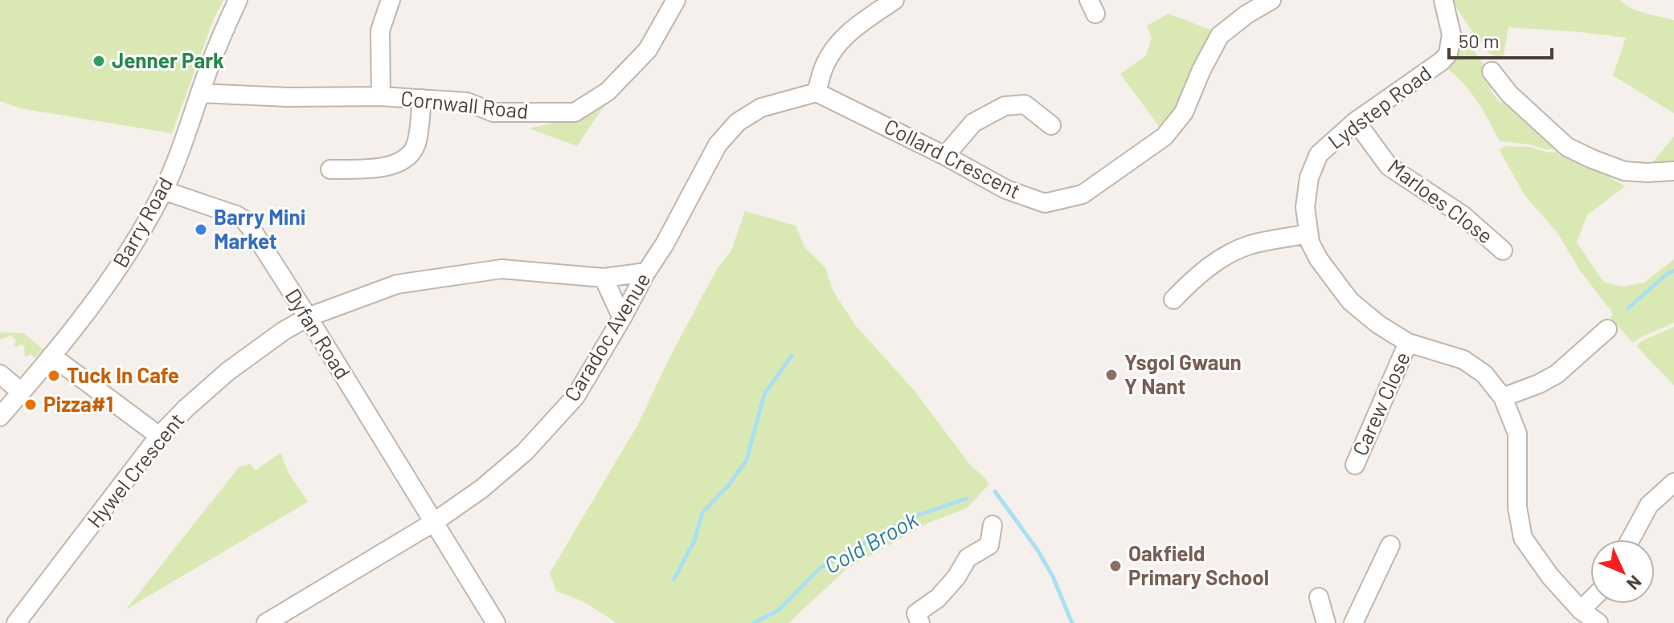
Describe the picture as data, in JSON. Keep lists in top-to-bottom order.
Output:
{
  "streets": {
    "street": [
      "Cornwall Road",
      "Lydstep Road",
      "Collard Crescent",
      "Marloes Close",
      "Barry Road",
      "Dyfan Road",
      "Caradoc Avenue",
      "Carew Close",
      "Hywel Crescent"
    ]
  },
  "crossings": [
    ["Cornwall Road", "Barry Road"],
    ["Lydstep Road", "Marloes Close"],
    ["Lydstep Road", "Carew Close"],
    ["Collard Crescent", "Caradoc Avenue"],
    ["Barry Road", "Dyfan Road"],
    ["Dyfan Road", "Caradoc Avenue"],
    ["Dyfan Road", "Hywel Crescent"],
    ["Caradoc Avenue", "Hywel Crescent"]
  ],
  "water": ["Cold Brook"],
  "places": [
    "Jenner Park",
    "Barry Mini Market",
    "Ysgol Gwaun Y Nant",
    "Tuck In Cafe",
    "Pizza#1",
    "Oakfield Primary School"
  ],
  "scale_bar": "50 m",
  "north": "bottom right"
}
